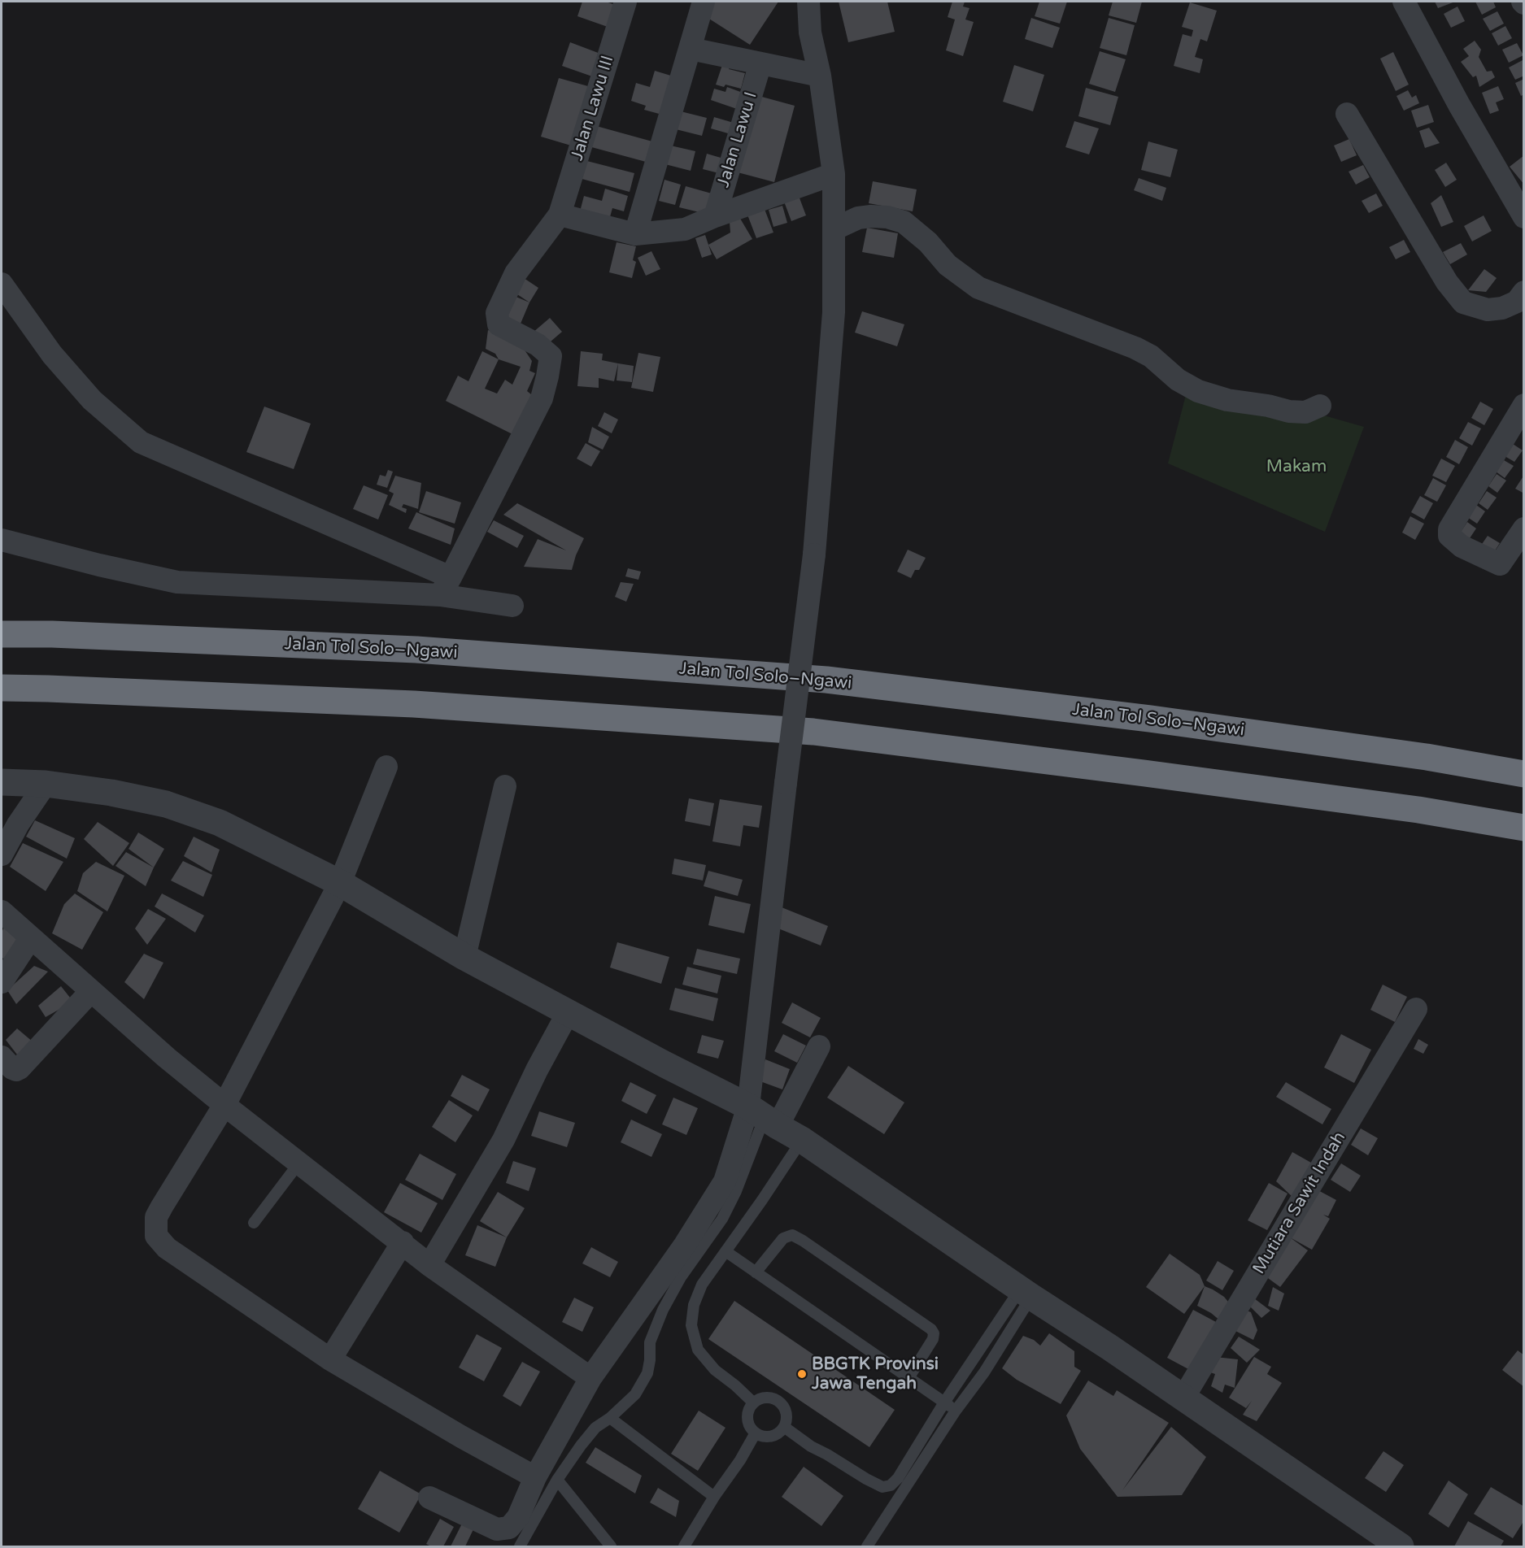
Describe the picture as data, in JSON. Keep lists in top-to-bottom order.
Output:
{
  "streets": {
    "highway": ["Jalan Tol Solo–Ngawi"],
    "street": ["Jalan Lawu III", "Jalan Lawu I", "Mutiara Sawit Indah"]
  },
  "parks": ["Makam"],
  "places": ["BBGTK Provinsi Jawa Tengah"]
}
